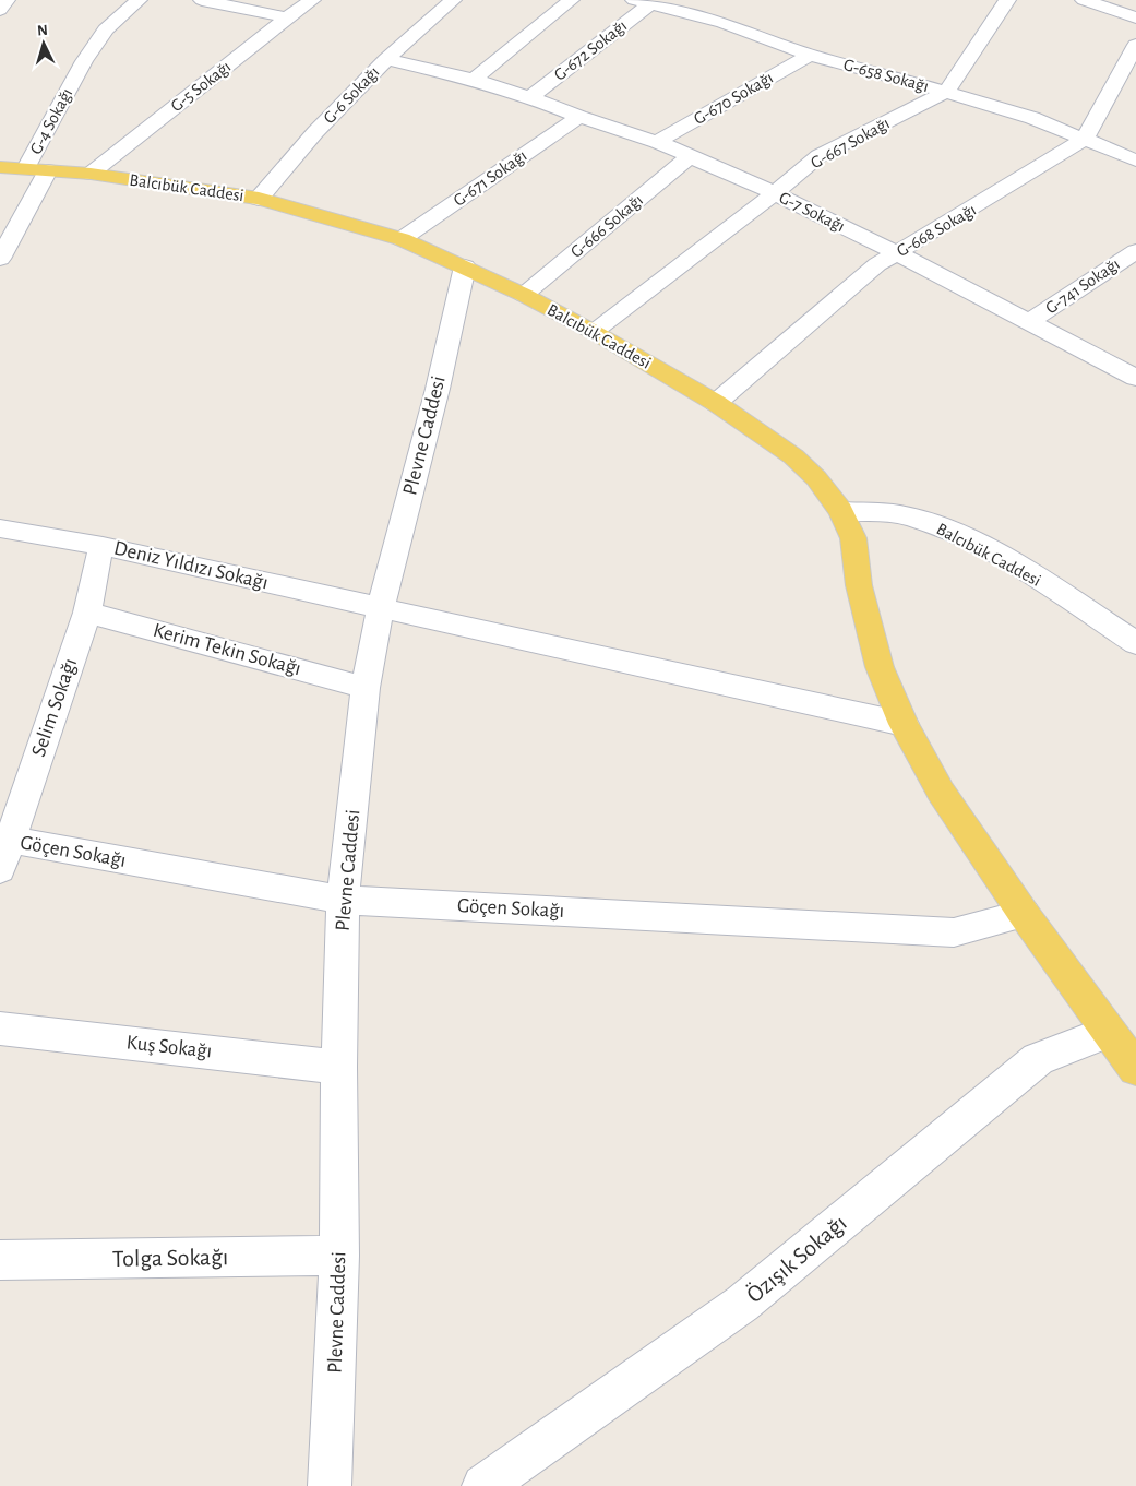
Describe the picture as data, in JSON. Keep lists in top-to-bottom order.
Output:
{
  "streets": {
    "main road": ["Balcıbük Caddesi"],
    "street": [
      "G-672 Sokağı",
      "G-658 Sokağı",
      "G-5 Sokağı",
      "G-6 Sokağı",
      "G-670 Sokağı",
      "G-4 Sokağı",
      "G-667 Sokağı",
      "G-671 Sokağı",
      "G-7 Sokağı",
      "G-666 Sokağı",
      "G-668 Sokağı",
      "G-741 Sokağı",
      "Plevne Caddesi",
      "Deniz Yıldızı Sokağı",
      "Kerim Tekin Sokağı",
      "Selim Sokağı",
      "Göçen Sokağı",
      "Kuş Sokağı",
      "Tolga Sokağı",
      "Özışık Sokağı"
    ]
  },
  "crossings": [
    ["G-672 Sokağı", "G-658 Sokağı"],
    ["G-672 Sokağı", "G-7 Sokağı"],
    ["G-658 Sokağı", "G-670 Sokağı"],
    ["G-658 Sokağı", "G-667 Sokağı"],
    ["G-658 Sokağı", "G-668 Sokağı"],
    ["G-5 Sokağı", "Balcıbük Caddesi"],
    ["G-6 Sokağı", "Balcıbük Caddesi"],
    ["G-6 Sokağı", "G-7 Sokağı"],
    ["G-670 Sokağı", "G-7 Sokağı"],
    ["G-4 Sokağı", "Balcıbük Caddesi"],
    ["G-667 Sokağı", "Balcıbük Caddesi"],
    ["G-667 Sokağı", "G-7 Sokağı"],
    ["G-671 Sokağı", "Balcıbük Caddesi"],
    ["G-671 Sokağı", "G-7 Sokağı"],
    ["Balcıbük Caddesi", "G-666 Sokağı"],
    ["Balcıbük Caddesi", "G-668 Sokağı"],
    ["Balcıbük Caddesi", "Plevne Caddesi"],
    ["G-7 Sokağı", "G-666 Sokağı"],
    ["G-7 Sokağı", "G-668 Sokağı"],
    ["G-7 Sokağı", "G-741 Sokağı"],
    ["Plevne Caddesi", "Deniz Yıldızı Sokağı"],
    ["Plevne Caddesi", "Kerim Tekin Sokağı"],
    ["Plevne Caddesi", "Göçen Sokağı"],
    ["Plevne Caddesi", "Kuş Sokağı"],
    ["Plevne Caddesi", "Tolga Sokağı"],
    ["Deniz Yıldızı Sokağı", "Selim Sokağı"],
    ["Kerim Tekin Sokağı", "Selim Sokağı"],
    ["Selim Sokağı", "Göçen Sokağı"]
  ],
  "north": "top"
}
